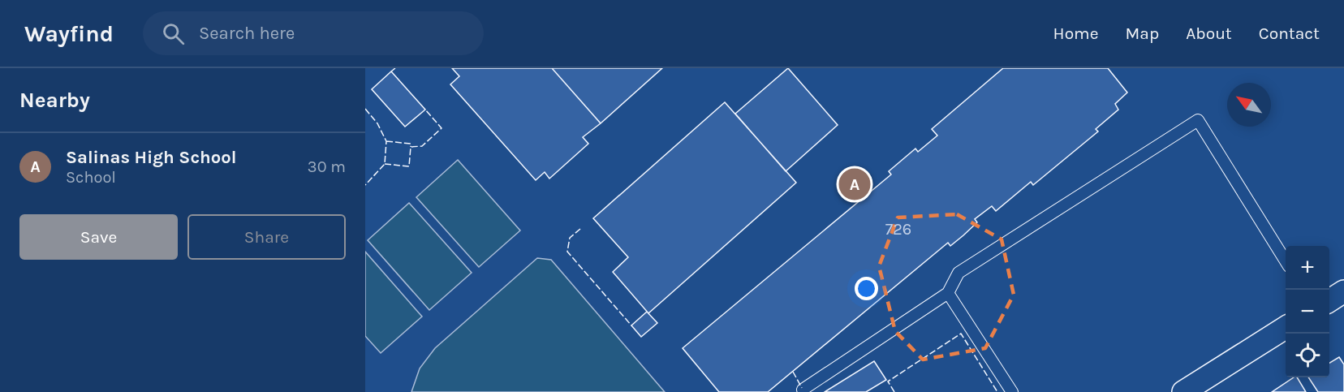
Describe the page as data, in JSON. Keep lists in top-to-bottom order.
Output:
{
  "house_numbers": ["726"],
  "north": "top left",
  "page": {
    "header": "Wayfind",
    "search": "Search here",
    "nav": [
      "Home",
      "Map",
      "About",
      "Contact"
    ],
    "heading": "Nearby",
    "list": [
      {
        "mark": "A",
        "name": "Salinas High School",
        "note": "School",
        "value": "30 m"
      }
    ],
    "pins": "A",
    "buttons": ["Save", "Share"],
    "map_buttons": ["+", "−"]
  }
}
